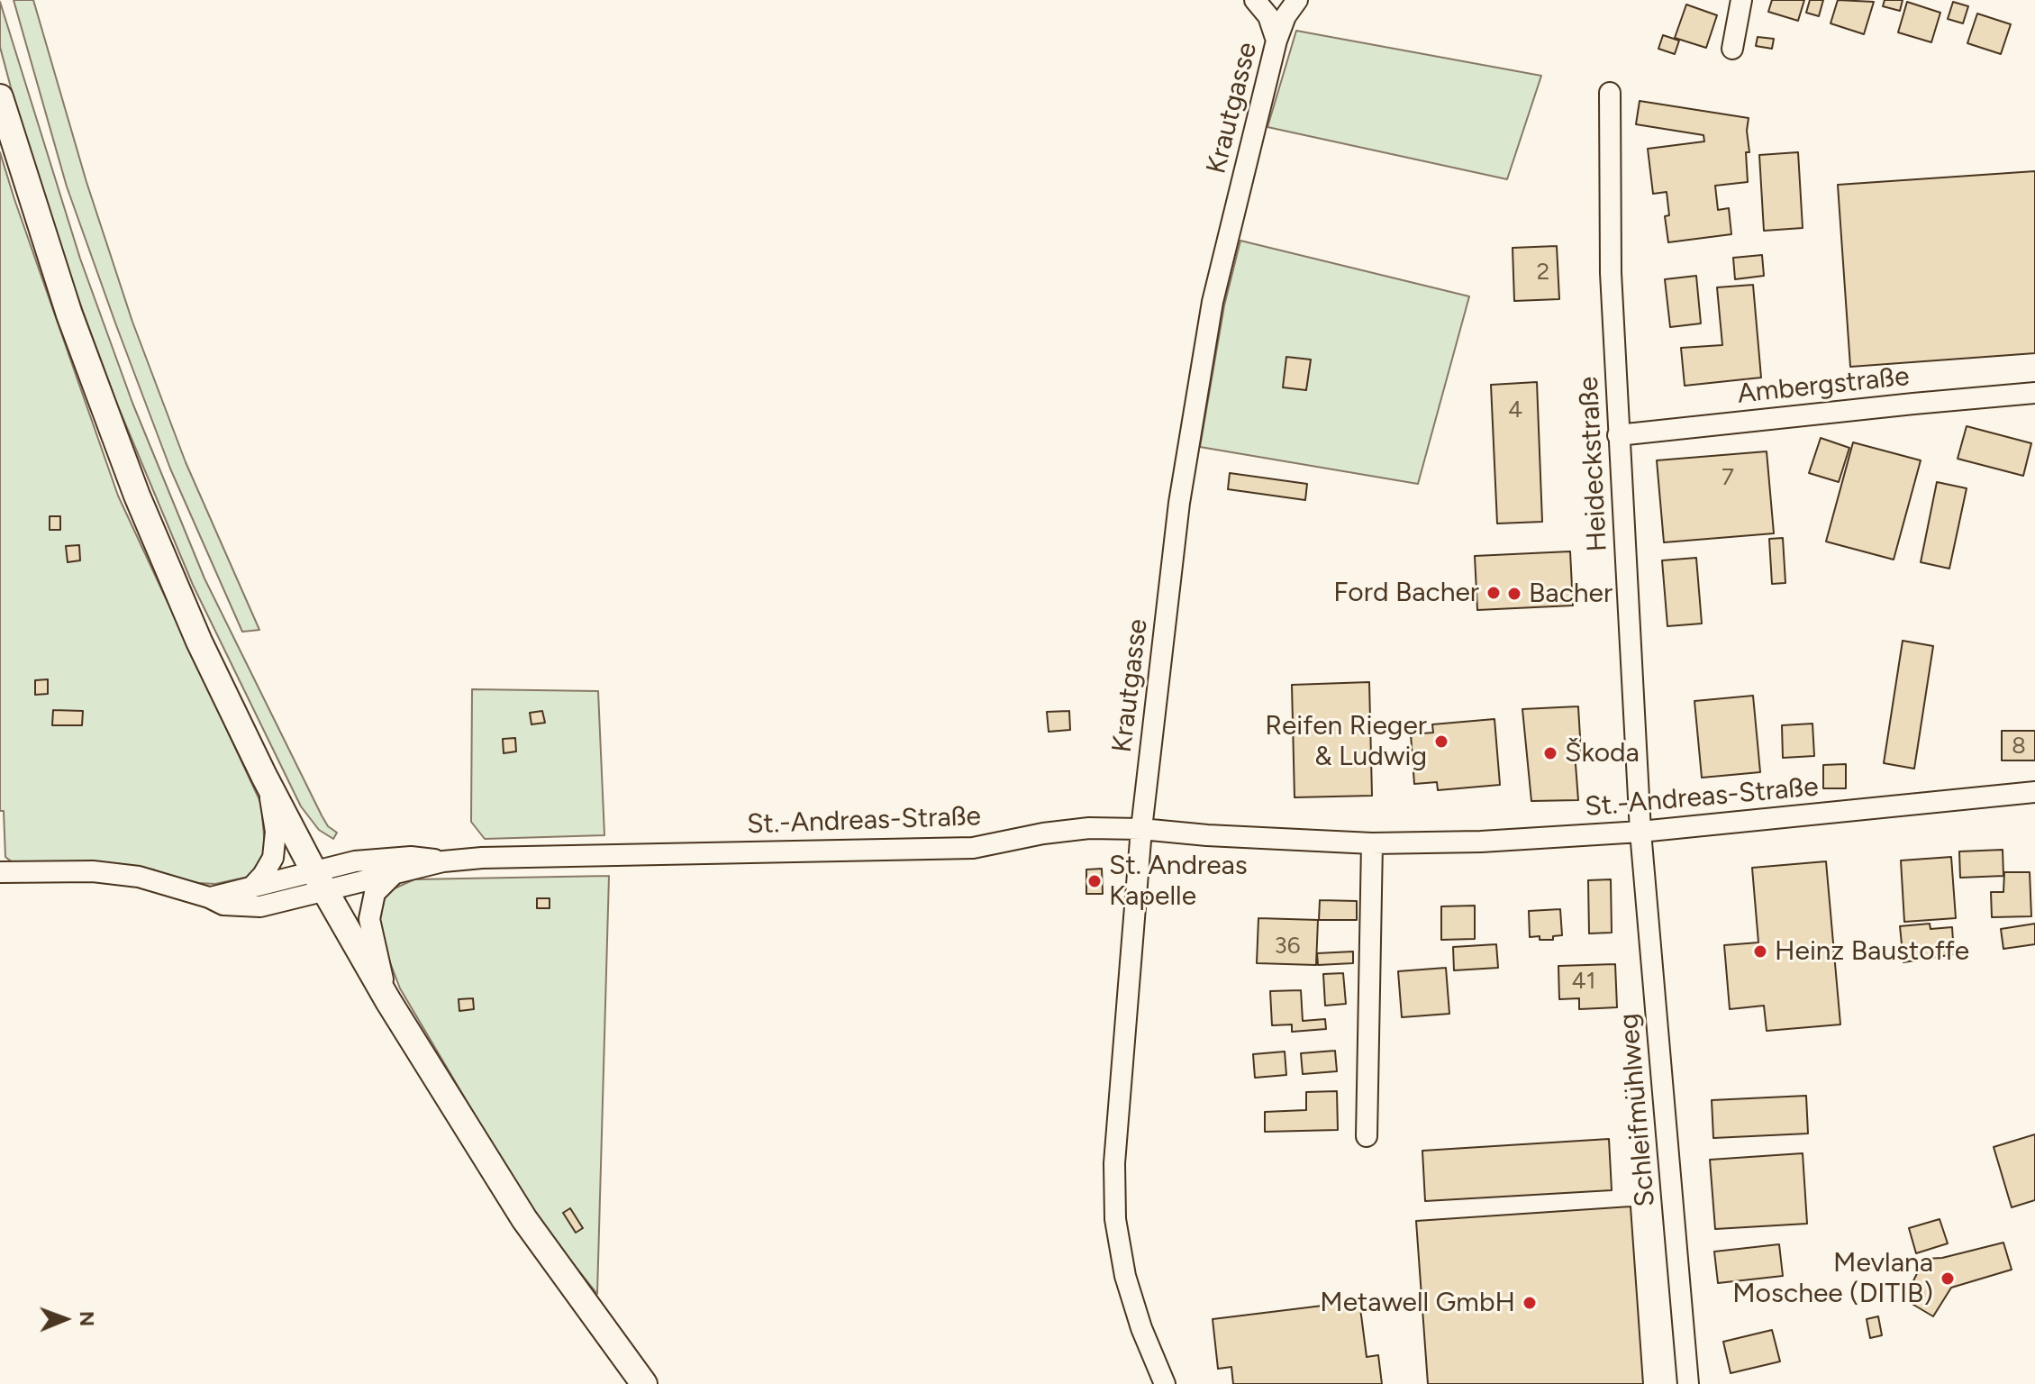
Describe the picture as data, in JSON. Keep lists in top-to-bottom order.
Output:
{
  "streets": {
    "street": [
      "Krautgasse",
      "Ambergstraße",
      "Heideckstraße",
      "St.-Andreas-Straße",
      "Schleifmühlweg"
    ]
  },
  "crossings": [
    ["Krautgasse", "St.-Andreas-Straße"],
    ["Ambergstraße", "Heideckstraße"],
    ["Heideckstraße", "St.-Andreas-Straße"],
    ["Heideckstraße", "Schleifmühlweg"],
    ["St.-Andreas-Straße", "Schleifmühlweg"]
  ],
  "places": [
    "Ford Bacher",
    "Bacher",
    "Reifen Rieger & Ludwig",
    "Škoda",
    "St. Andreas Kapelle",
    "Heinz Baustoffe",
    "Mevlana Moschee (DITIB)",
    "Metawell GmbH"
  ],
  "house_numbers": [
    "2",
    "4",
    "7",
    "8",
    "36",
    "41"
  ],
  "north": "right"
}
